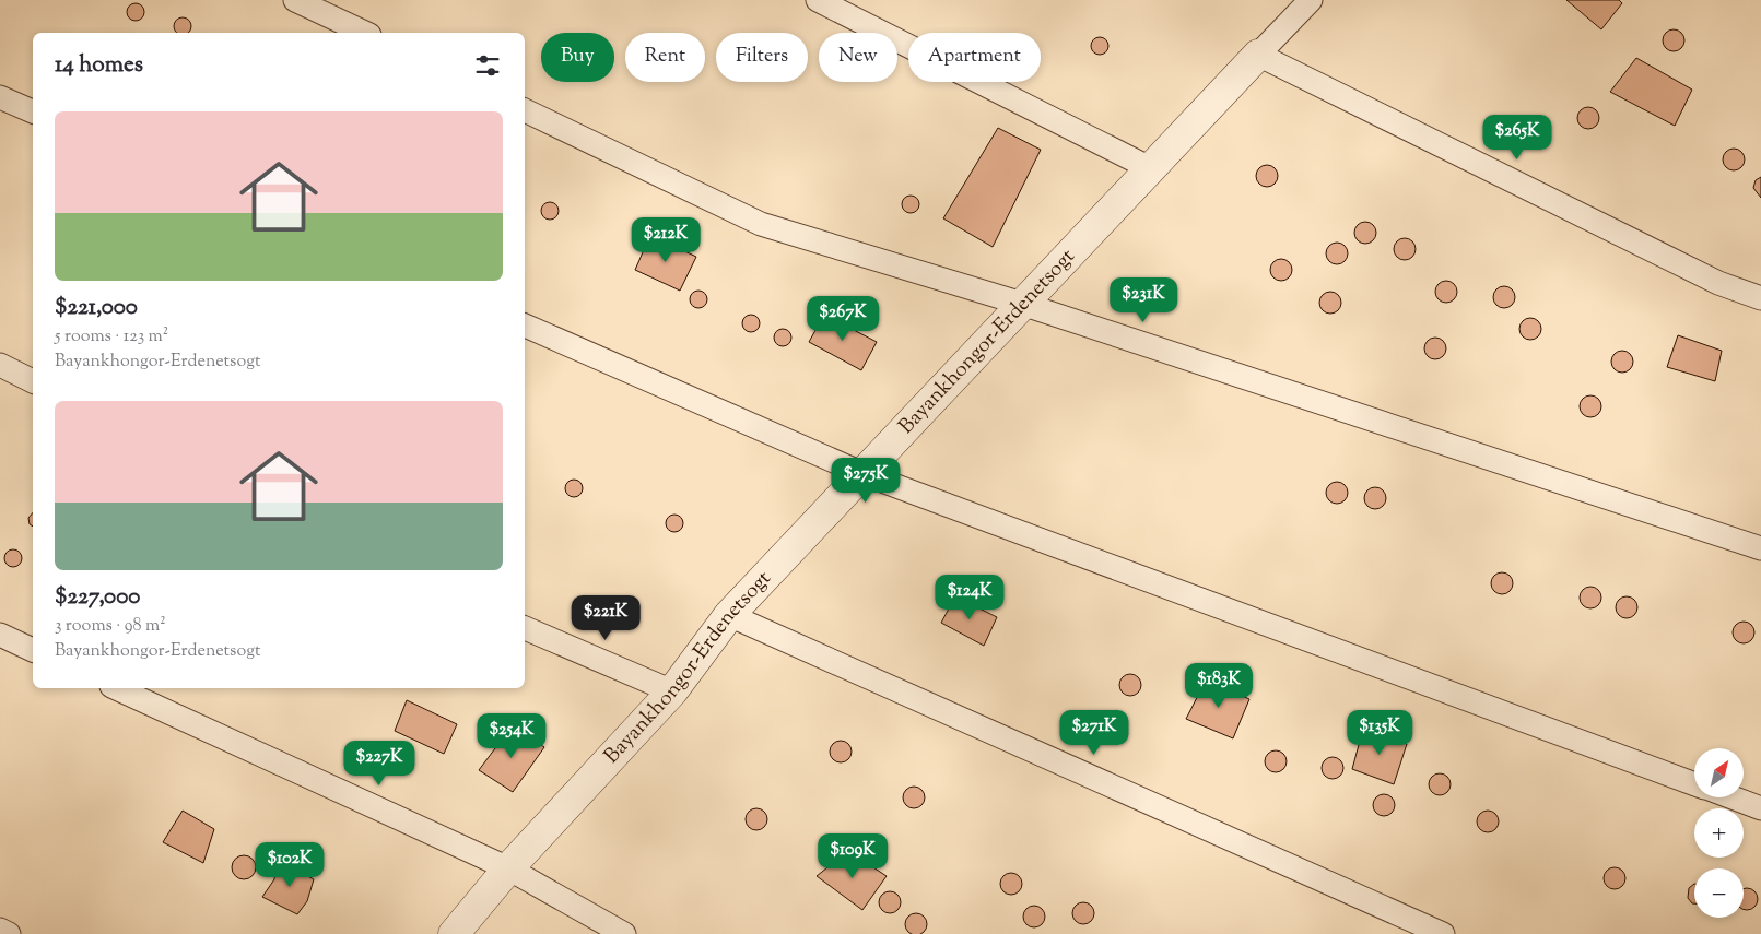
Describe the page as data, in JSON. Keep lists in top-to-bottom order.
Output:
{
  "streets": {
    "street": ["Bayankhongor-Erdenetsogt"]
  },
  "north": "top right",
  "page": {
    "chip": [
      "Buy",
      "Rent",
      "Filters",
      "New",
      "Apartment"
    ],
    "heading": "14 homes",
    "list": [
      {
        "name": "$221,000",
        "note": "5 rooms · 123 m² · Bayankhongor-Erdenetsogt"
      },
      {
        "name": "$227,000",
        "note": "3 rooms · 98 m² · Bayankhongor-Erdenetsogt"
      }
    ],
    "price": [
      "$265K",
      "$212K",
      "$231K",
      "$267K",
      "$275K",
      "$124K",
      "$221K",
      "$183K",
      "$271K",
      "$135K",
      "$254K",
      "$227K",
      "$109K",
      "$102K"
    ],
    "map_buttons": ["+", "−"]
  }
}
